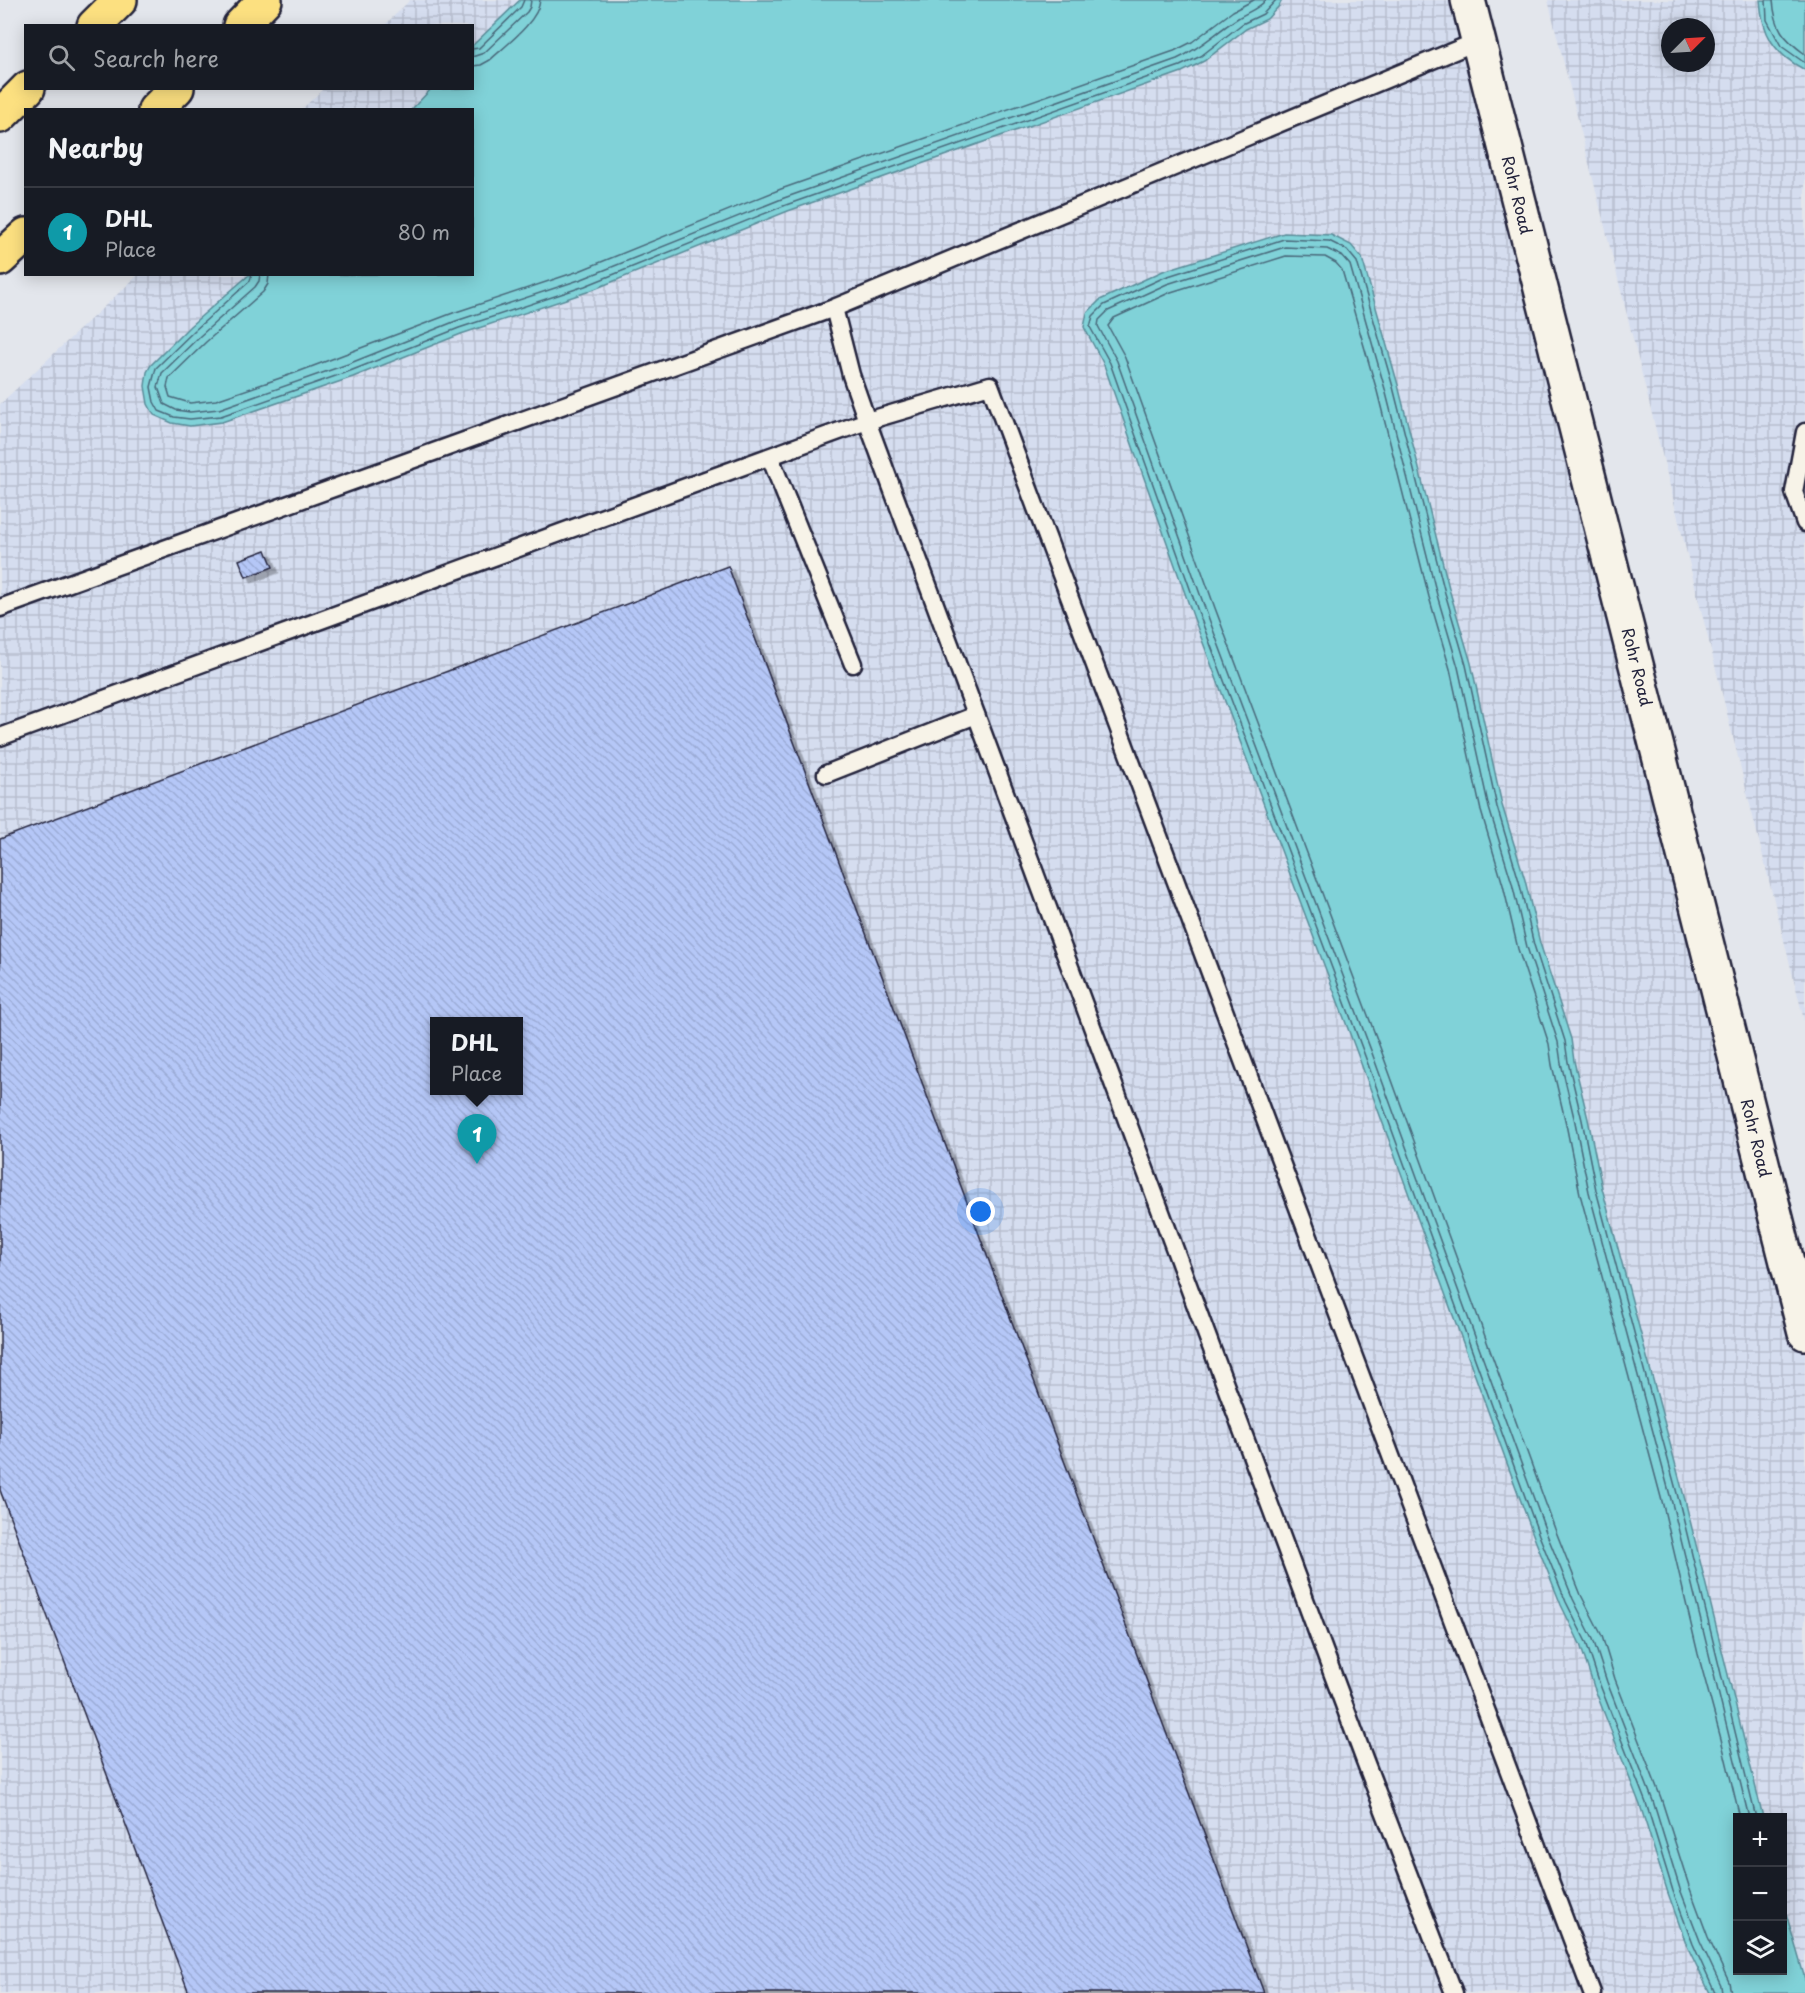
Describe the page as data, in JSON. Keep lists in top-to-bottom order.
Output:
{
  "streets": {
    "street": ["Rohr Road"]
  },
  "north": "top right",
  "page": {
    "search": "Search here",
    "heading": "Nearby",
    "list": [
      {
        "mark": "1",
        "name": "DHL",
        "note": "Place",
        "value": "80 m"
      }
    ],
    "popup": ["DHL", "Place"],
    "pins": "1",
    "map_buttons": ["+", "−"]
  }
}
